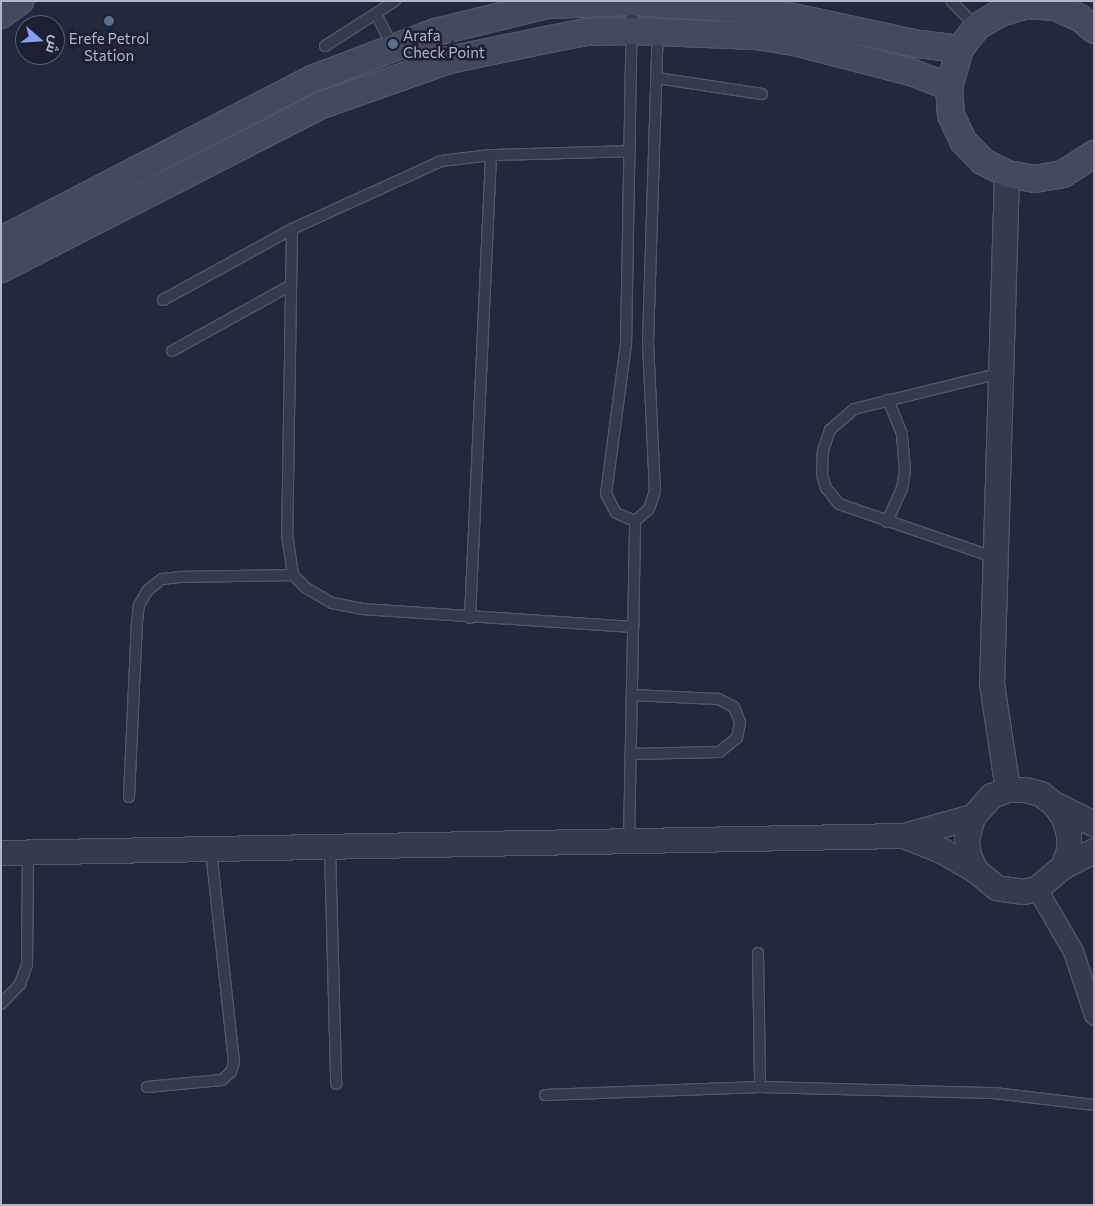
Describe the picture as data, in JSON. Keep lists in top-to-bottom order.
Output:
{
  "places": ["Erefe Petrol Station", "Arafa Check Point"],
  "north": "right"
}
